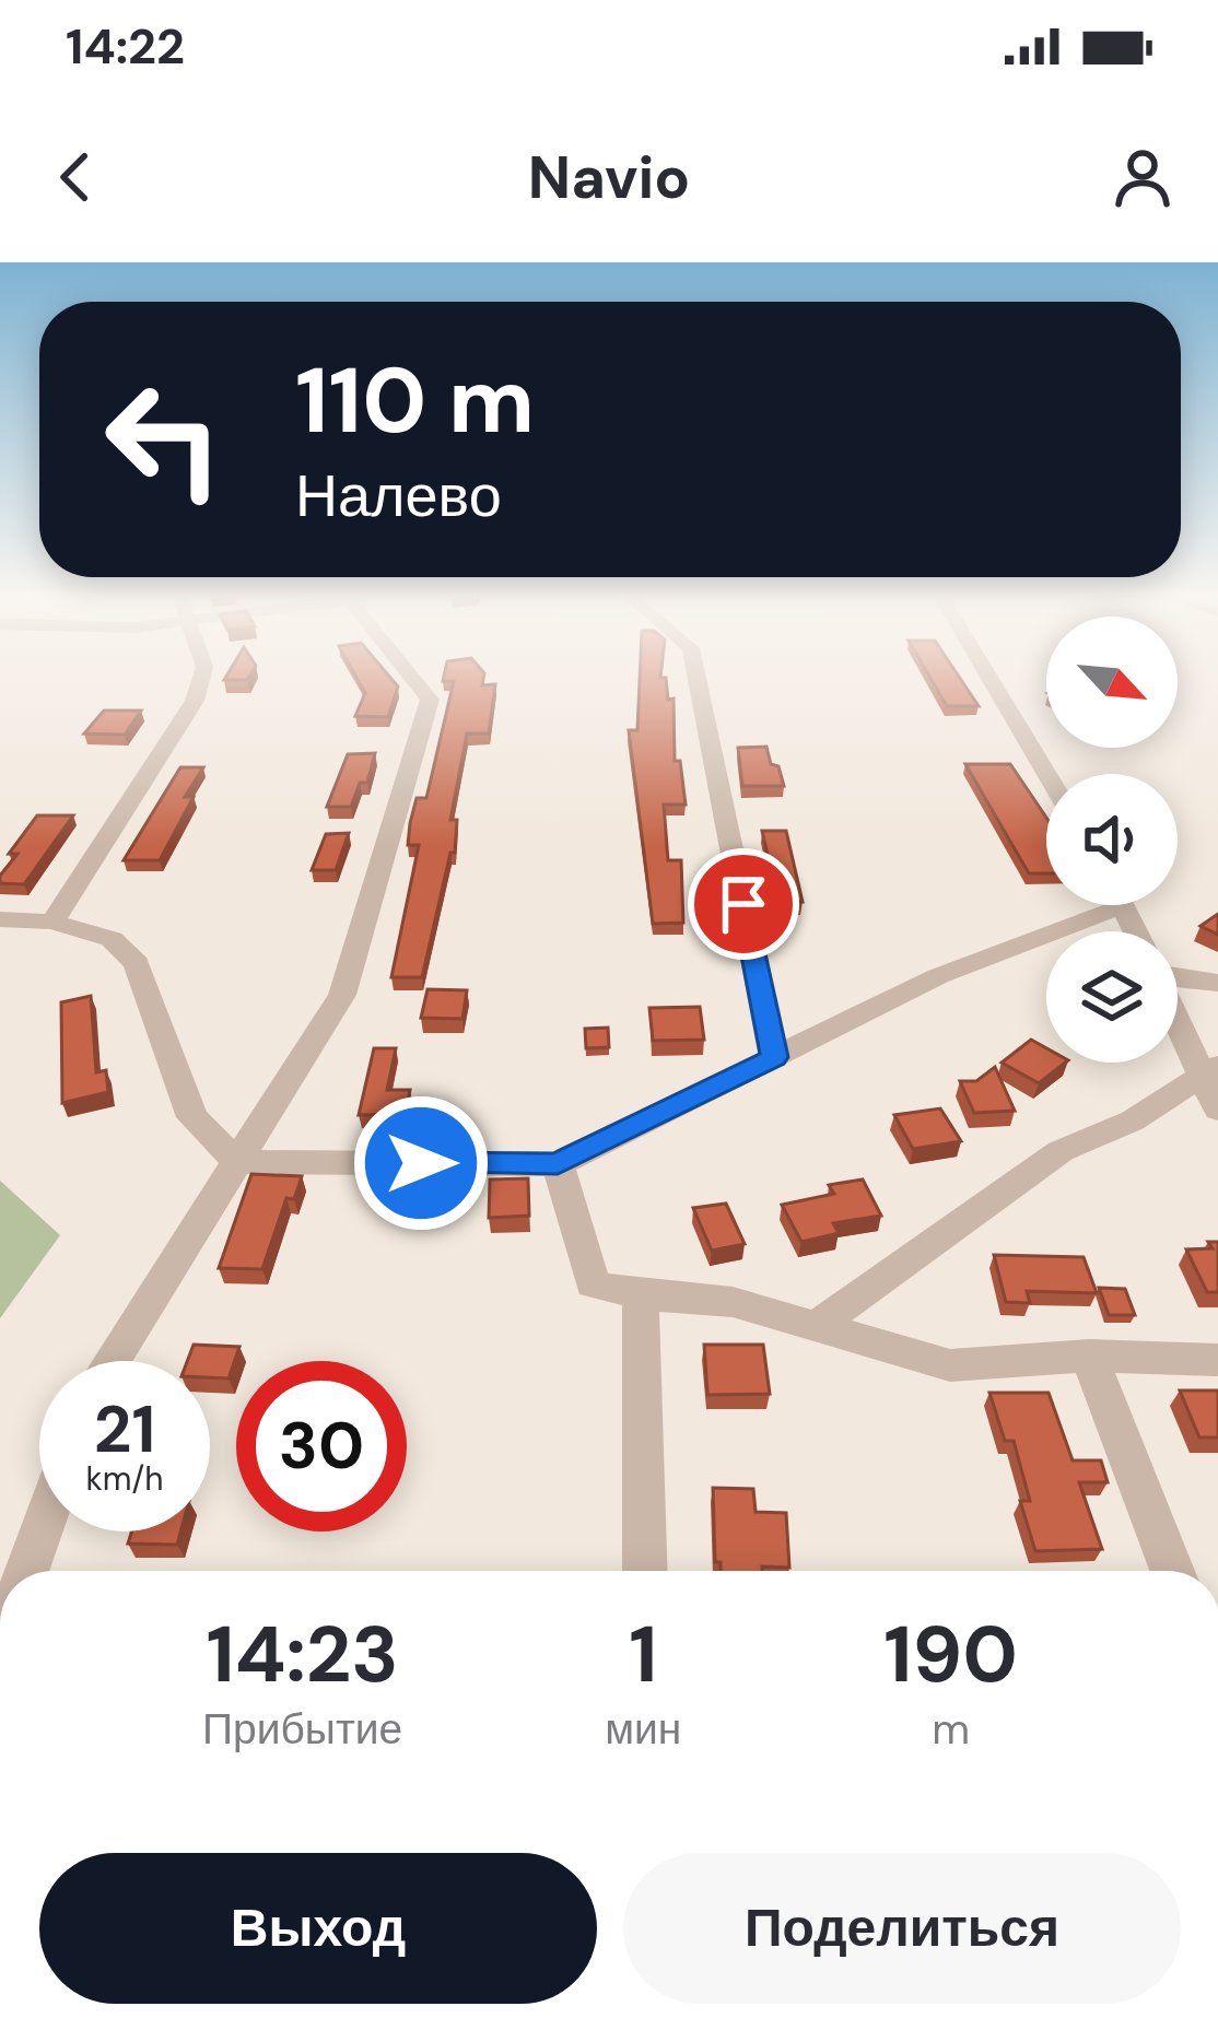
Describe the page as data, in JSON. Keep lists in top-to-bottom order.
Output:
{
  "north": "bottom right",
  "page": {
    "status": "14:22",
    "header": "Navio",
    "turn": ["110 m", "Налево"],
    "speed": "21 km/h",
    "limit": "30",
    "eta": [
      "14:23",
      "Прибытие",
      "1",
      "мин",
      "190",
      "m"
    ],
    "buttons": ["Выход", "Поделиться"]
  }
}
